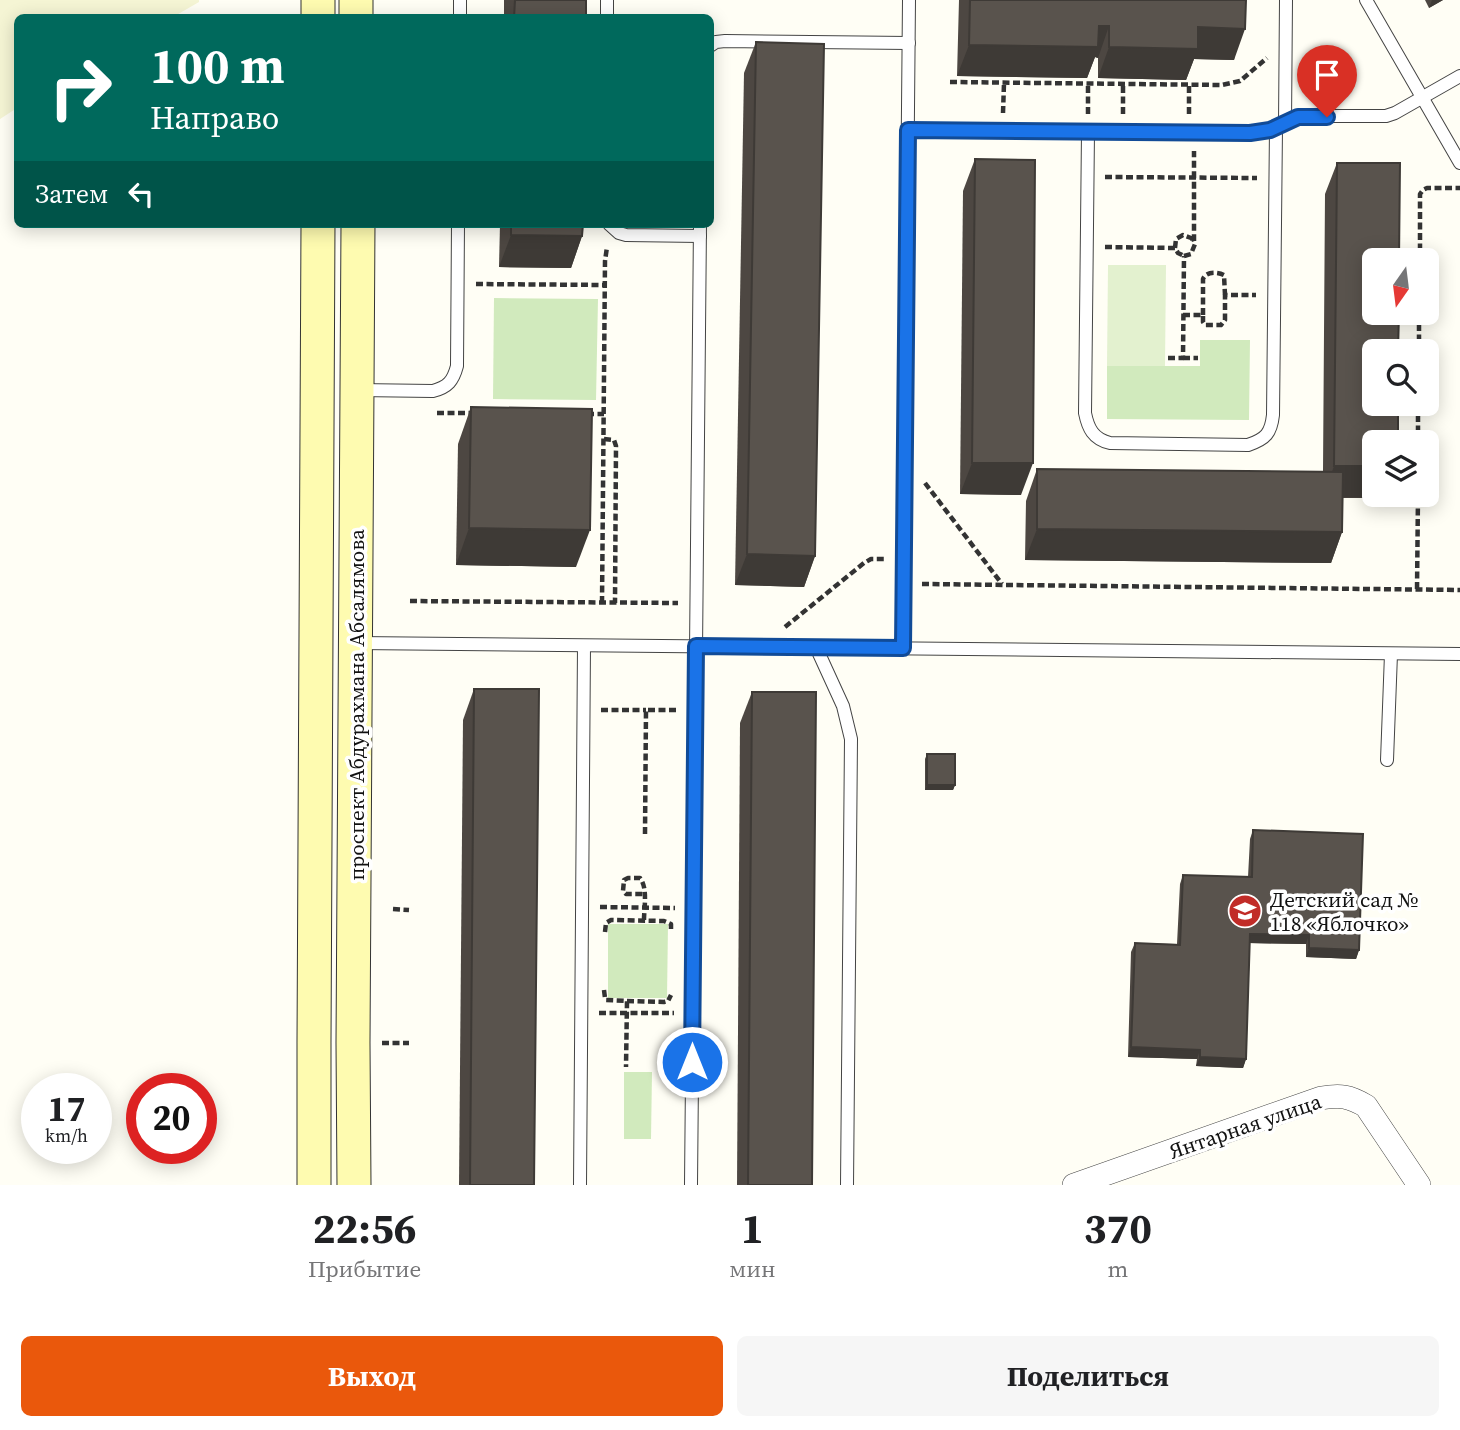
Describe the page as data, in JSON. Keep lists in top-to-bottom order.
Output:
{
  "streets": {
    "main road": ["проспект Абдурахмана Абсалямова"],
    "street": ["Янтарная улица"]
  },
  "places": {
    "school or university": ["Детский сад № 118 «Яблочко»"]
  },
  "north": "bottom",
  "page": {
    "turn": ["100 m", "Направо"],
    "then": "Затем",
    "speed": "17 km/h",
    "limit": "20",
    "eta": [
      "22:56",
      "Прибытие",
      "1",
      "мин",
      "370",
      "m"
    ],
    "buttons": ["Выход", "Поделиться"]
  }
}
